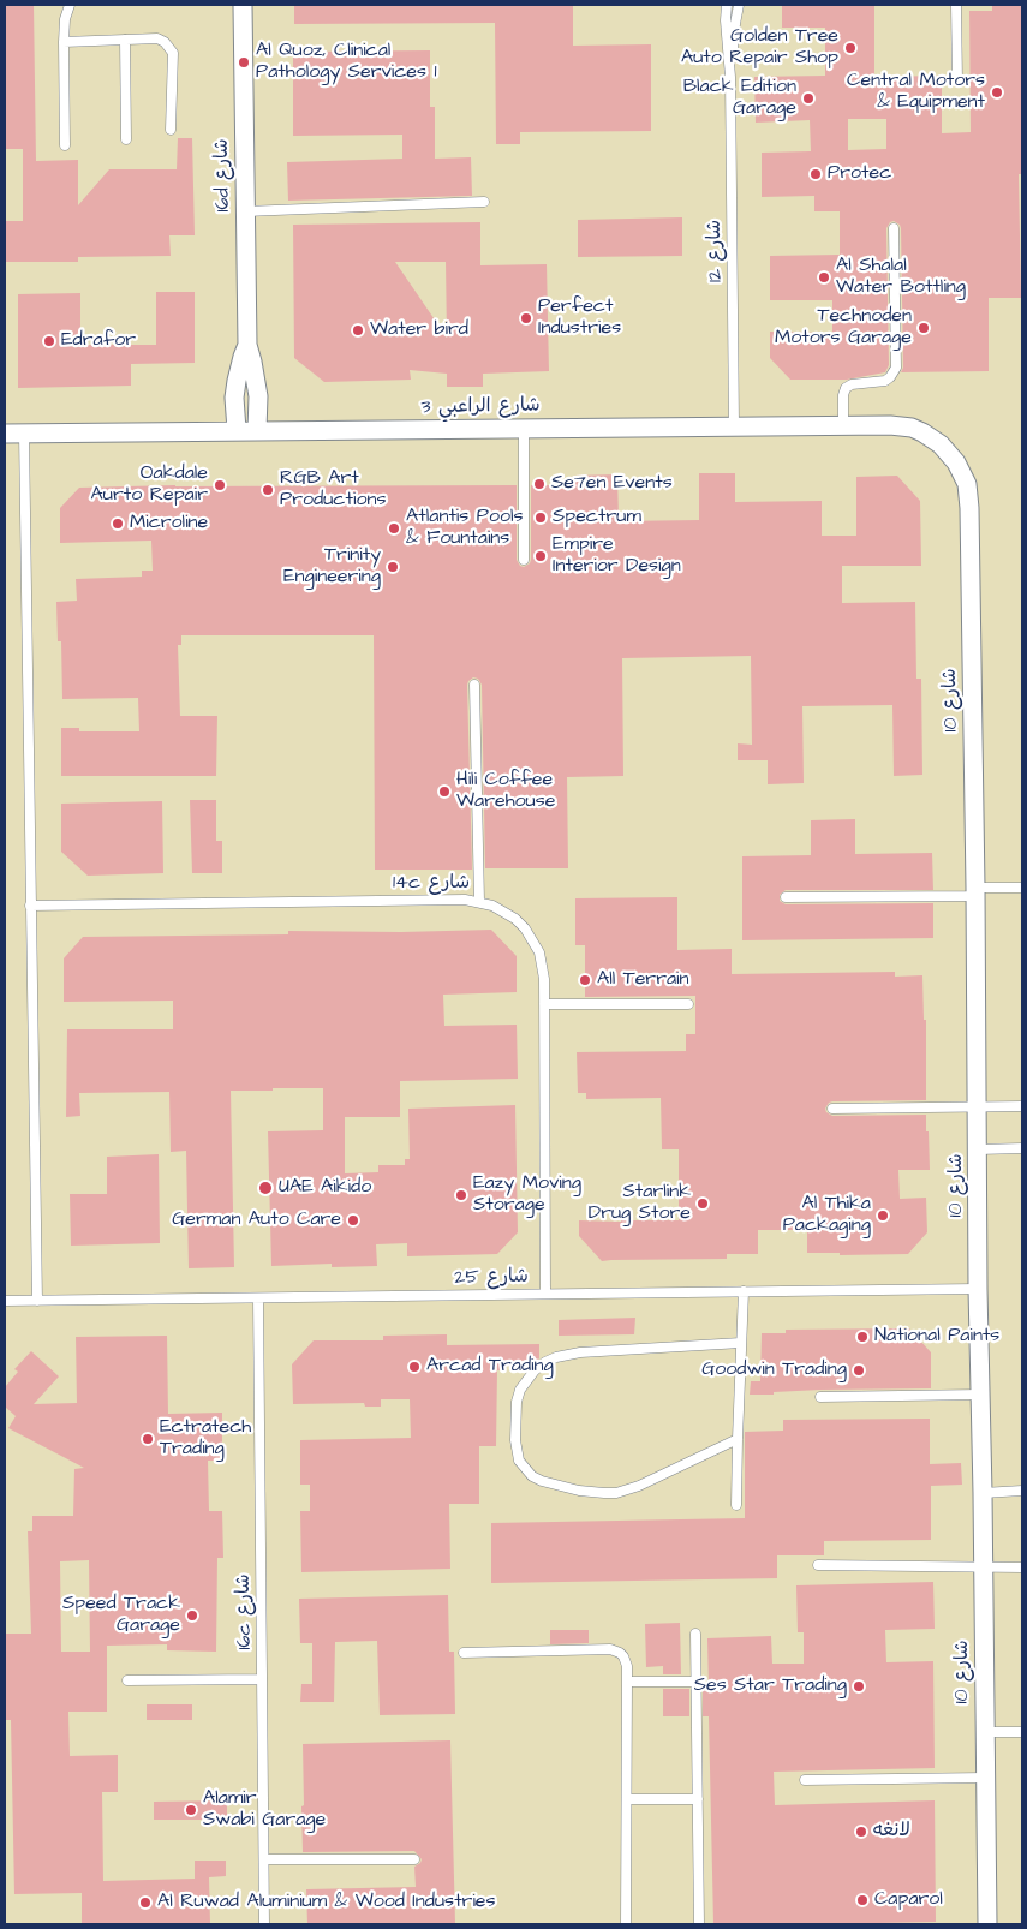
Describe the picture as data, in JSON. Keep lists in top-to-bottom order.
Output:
{
  "streets": {
    "street": ["16d شارع", "شارع الراعبي 3", "شارع 10"],
    "lane": [
      "شارع 12",
      "14c شارع",
      "شارع 25",
      "16c شارع"
    ]
  },
  "crossings": [
    ["16d شارع", "شارع الراعبي 3"],
    ["شارع 12", "شارع الراعبي 3"],
    ["شارع الراعبي 3", "شارع 10"],
    ["شارع 10", "شارع 25"],
    ["14c شارع", "شارع 25"],
    ["شارع 25", "16c شارع"]
  ],
  "places": [
    "Golden Tree Auto Repair Shop",
    "Al Quoz, Clinical Pathology Services 1",
    "Central Motors & Equipment",
    "Black Edition Garage",
    "Protec",
    "Al Shalal Water Bottling",
    "Perfect Industries",
    "Technoden Motors Garage",
    "Water bird",
    "Edrafor",
    "Se7en Events",
    "Oakdale Aurto Repair",
    "RGB Art Productions",
    "Spectrum",
    "Microline",
    "Atlantis Pools & Fountains",
    "Empire Interior Design",
    "Trinity Engineering",
    "Hili Coffee Warehouse",
    "All Terrain",
    "UAE Aikido",
    "Eazy Moving Storage",
    "Starlink Drug Store",
    "Al Thika Packaging",
    "German Auto Care",
    "National Paints",
    "Arcad Trading",
    "Goodwin Trading",
    "Ectratech Trading",
    "Speed Track Garage",
    "Ses Star Trading",
    "Alamir Swabi Garage",
    "لانغه",
    "Caparol",
    "Al Ruwad Aluminium & Wood Industries"
  ]
}
